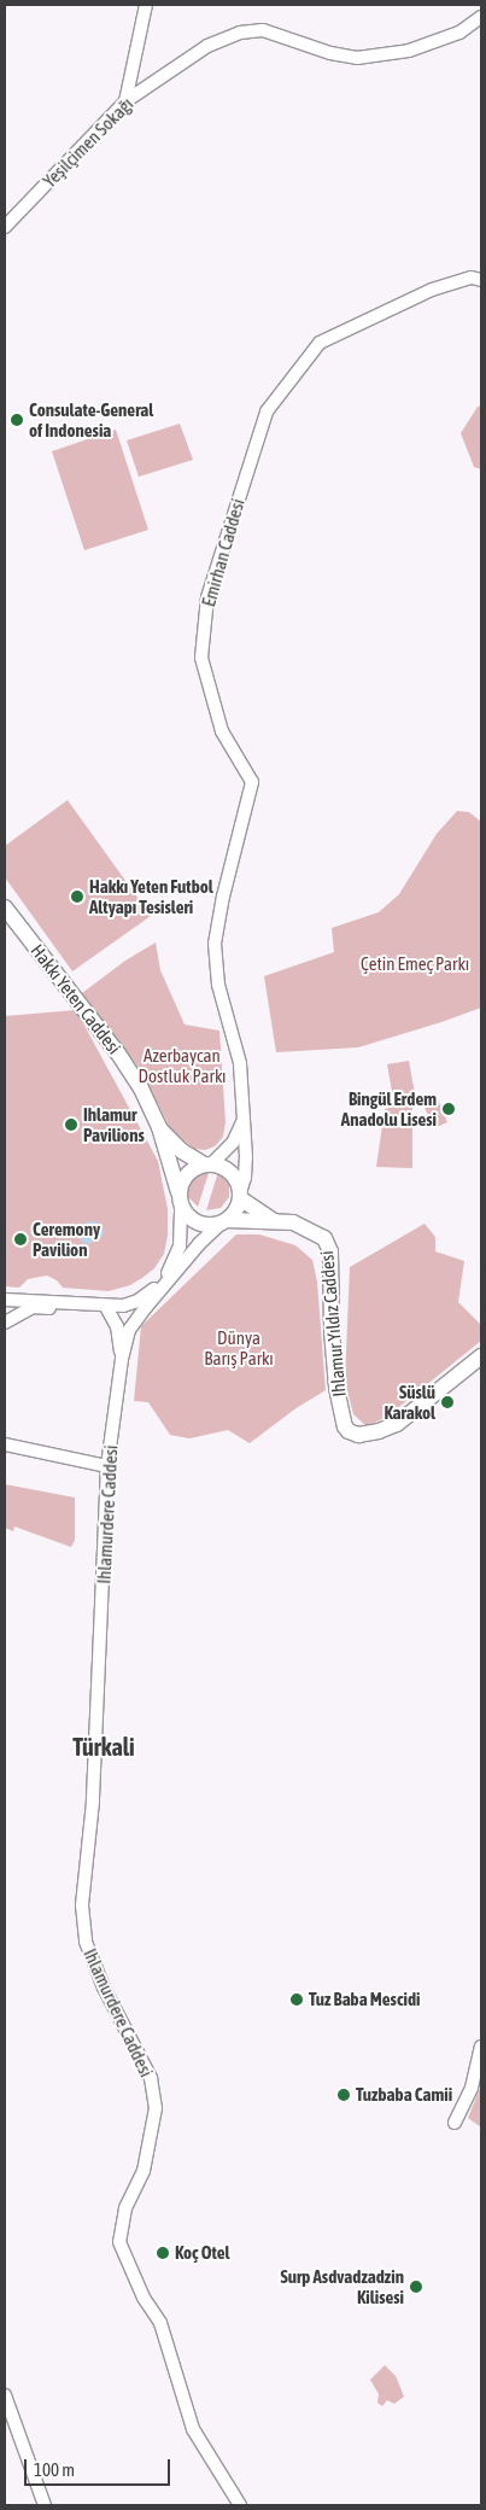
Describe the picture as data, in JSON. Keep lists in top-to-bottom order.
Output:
{
  "streets": {
    "main road": ["Hakkı Yeten Caddesi", "Ihlamur Yıldız Caddesi"],
    "street": ["Yeşilçimen Sokağı", "Emirhan Caddesi", "Ihlamurdere Caddesi"]
  },
  "crossings": [
    ["Emirhan Caddesi", "Hakkı Yeten Caddesi"]
  ],
  "districts": ["Türkali"],
  "parks": ["Çetin Emeç Parkı", "Azerbaycan Dostluk Parkı", "Dünya Barış Parkı"],
  "places": [
    "Consulate-General of Indonesia",
    "Hakkı Yeten Futbol Altyapı Tesisleri",
    "Bingül Erdem Anadolu Lisesi",
    "Ihlamur Pavilions",
    "Ceremony Pavilion",
    "Süslü Karakol",
    "Tuz Baba Mescidi",
    "Tuzbaba Camii",
    "Koç Otel",
    "Surp Asdvadzadzin Kilisesi"
  ],
  "scale_bar": "100 m"
}
